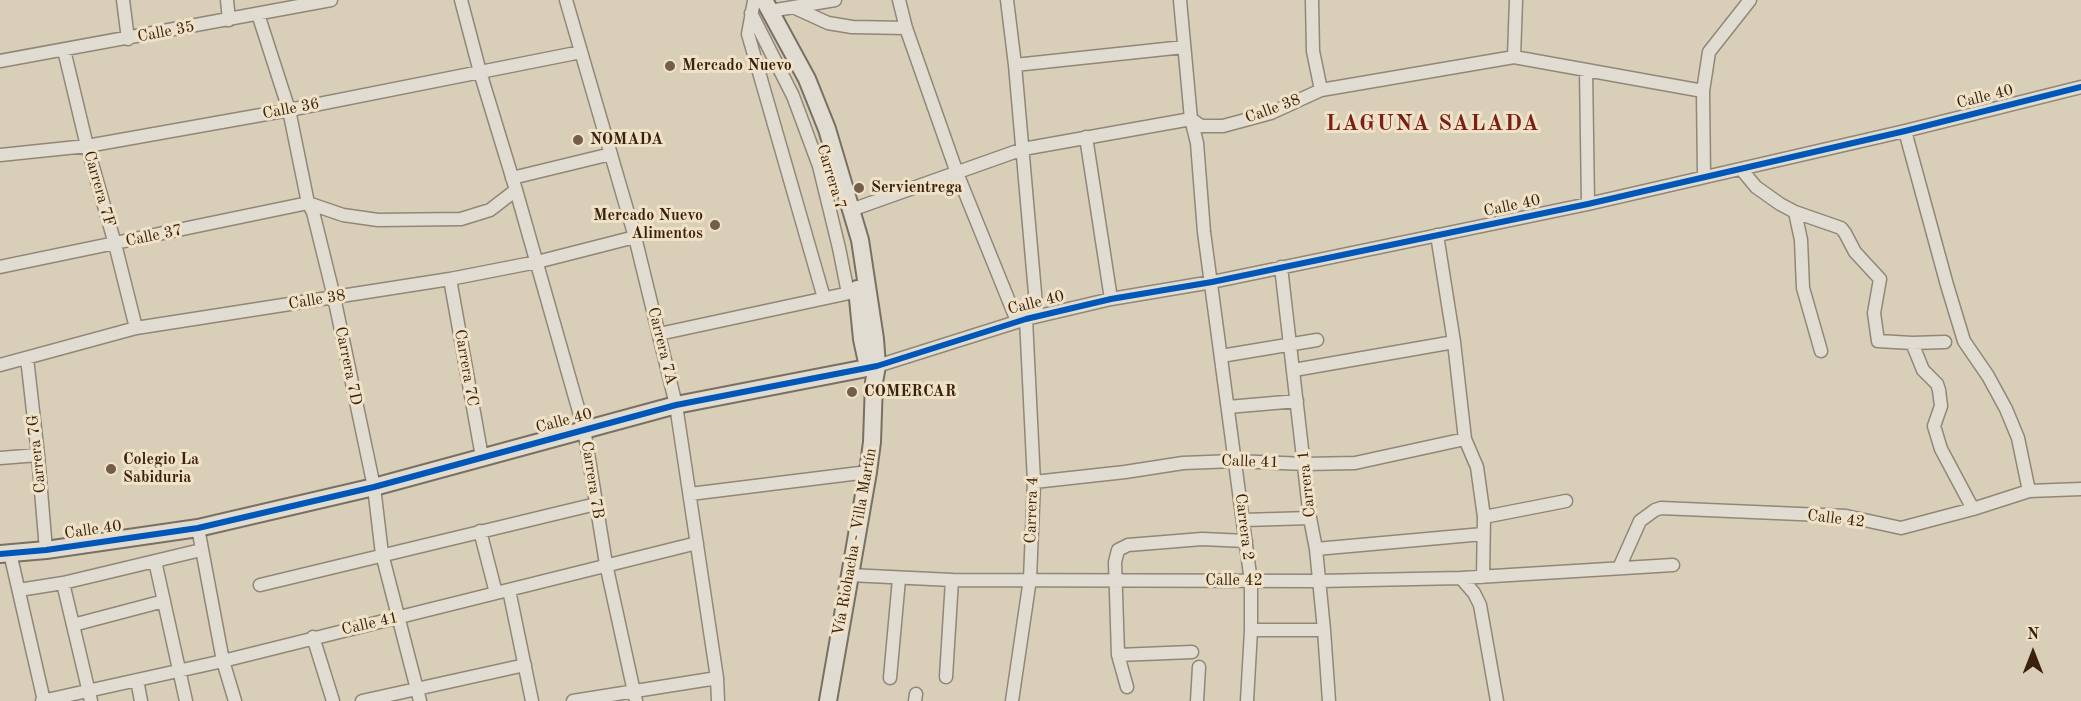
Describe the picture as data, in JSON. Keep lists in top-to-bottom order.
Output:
{
  "streets": {
    "main road": ["Calle 40", "Carrera 7", "Vía Riohacha - Villa Martín"],
    "street": [
      "Calle 35",
      "Calle 36",
      "Calle 38",
      "Carrera 7F",
      "Calle 37",
      "Carrera 7A",
      "Carrera 7D",
      "Carrera 7C",
      "Carrera 7G",
      "Calle 41",
      "Carrera 7B",
      "Carrera 1",
      "Carrera 4",
      "Calle 42",
      "Carrera 2"
    ]
  },
  "crossings": [
    ["Calle 35", "Carrera 7F"],
    ["Calle 35", "Carrera 7D"],
    ["Calle 40", "Carrera 7"],
    ["Calle 40", "Carrera 7A"],
    ["Calle 40", "Carrera 7D"],
    ["Calle 40", "Carrera 7C"],
    ["Calle 40", "Carrera 7G"],
    ["Calle 40", "Carrera 7B"],
    ["Calle 40", "Carrera 1"],
    ["Calle 40", "Carrera 4"],
    ["Calle 40", "Carrera 2"],
    ["Calle 40", "Vía Riohacha - Villa Martín"],
    ["Calle 36", "Carrera 7F"],
    ["Calle 36", "Carrera 7A"],
    ["Calle 36", "Carrera 7D"],
    ["Calle 36", "Carrera 7B"],
    ["Calle 38", "Carrera 7"],
    ["Calle 38", "Carrera 7F"],
    ["Calle 38", "Carrera 7A"],
    ["Calle 38", "Carrera 7D"],
    ["Calle 38", "Carrera 7C"],
    ["Calle 38", "Carrera 7G"],
    ["Calle 38", "Carrera 7B"],
    ["Calle 38", "Carrera 4"],
    ["Calle 38", "Carrera 2"],
    ["Carrera 7", "Vía Riohacha - Villa Martín"],
    ["Carrera 7F", "Calle 37"],
    ["Calle 37", "Carrera 7D"],
    ["Carrera 7A", "Calle 41"],
    ["Carrera 7D", "Calle 41"],
    ["Calle 41", "Carrera 7B"],
    ["Calle 41", "Carrera 1"],
    ["Calle 41", "Carrera 4"],
    ["Calle 41", "Carrera 2"],
    ["Carrera 1", "Calle 42"],
    ["Carrera 4", "Calle 42"],
    ["Calle 42", "Carrera 2"],
    ["Calle 42", "Vía Riohacha - Villa Martín"]
  ],
  "districts": ["LAGUNA SALADA"],
  "places": [
    "Mercado Nuevo",
    "NOMADA",
    "Servientrega",
    "Mercado Nuevo Alimentos",
    "COMERCAR",
    "Colegio La Sabiduria"
  ],
  "north": "top"
}
